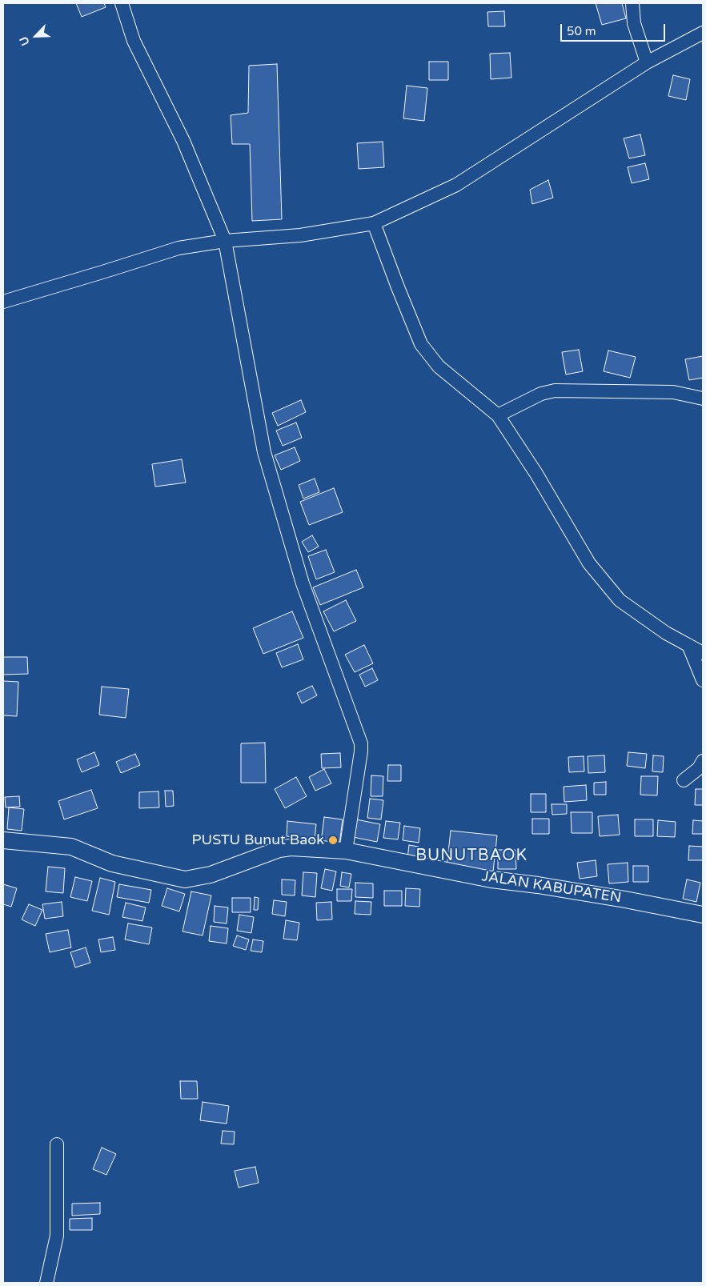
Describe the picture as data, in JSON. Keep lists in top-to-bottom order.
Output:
{
  "streets": {
    "street": ["JALAN KABUPATEN"]
  },
  "districts": ["BUNUTBAOK"],
  "places": ["PUSTU Bunut Baok"],
  "scale_bar": "50 m",
  "north": "bottom left"
}
